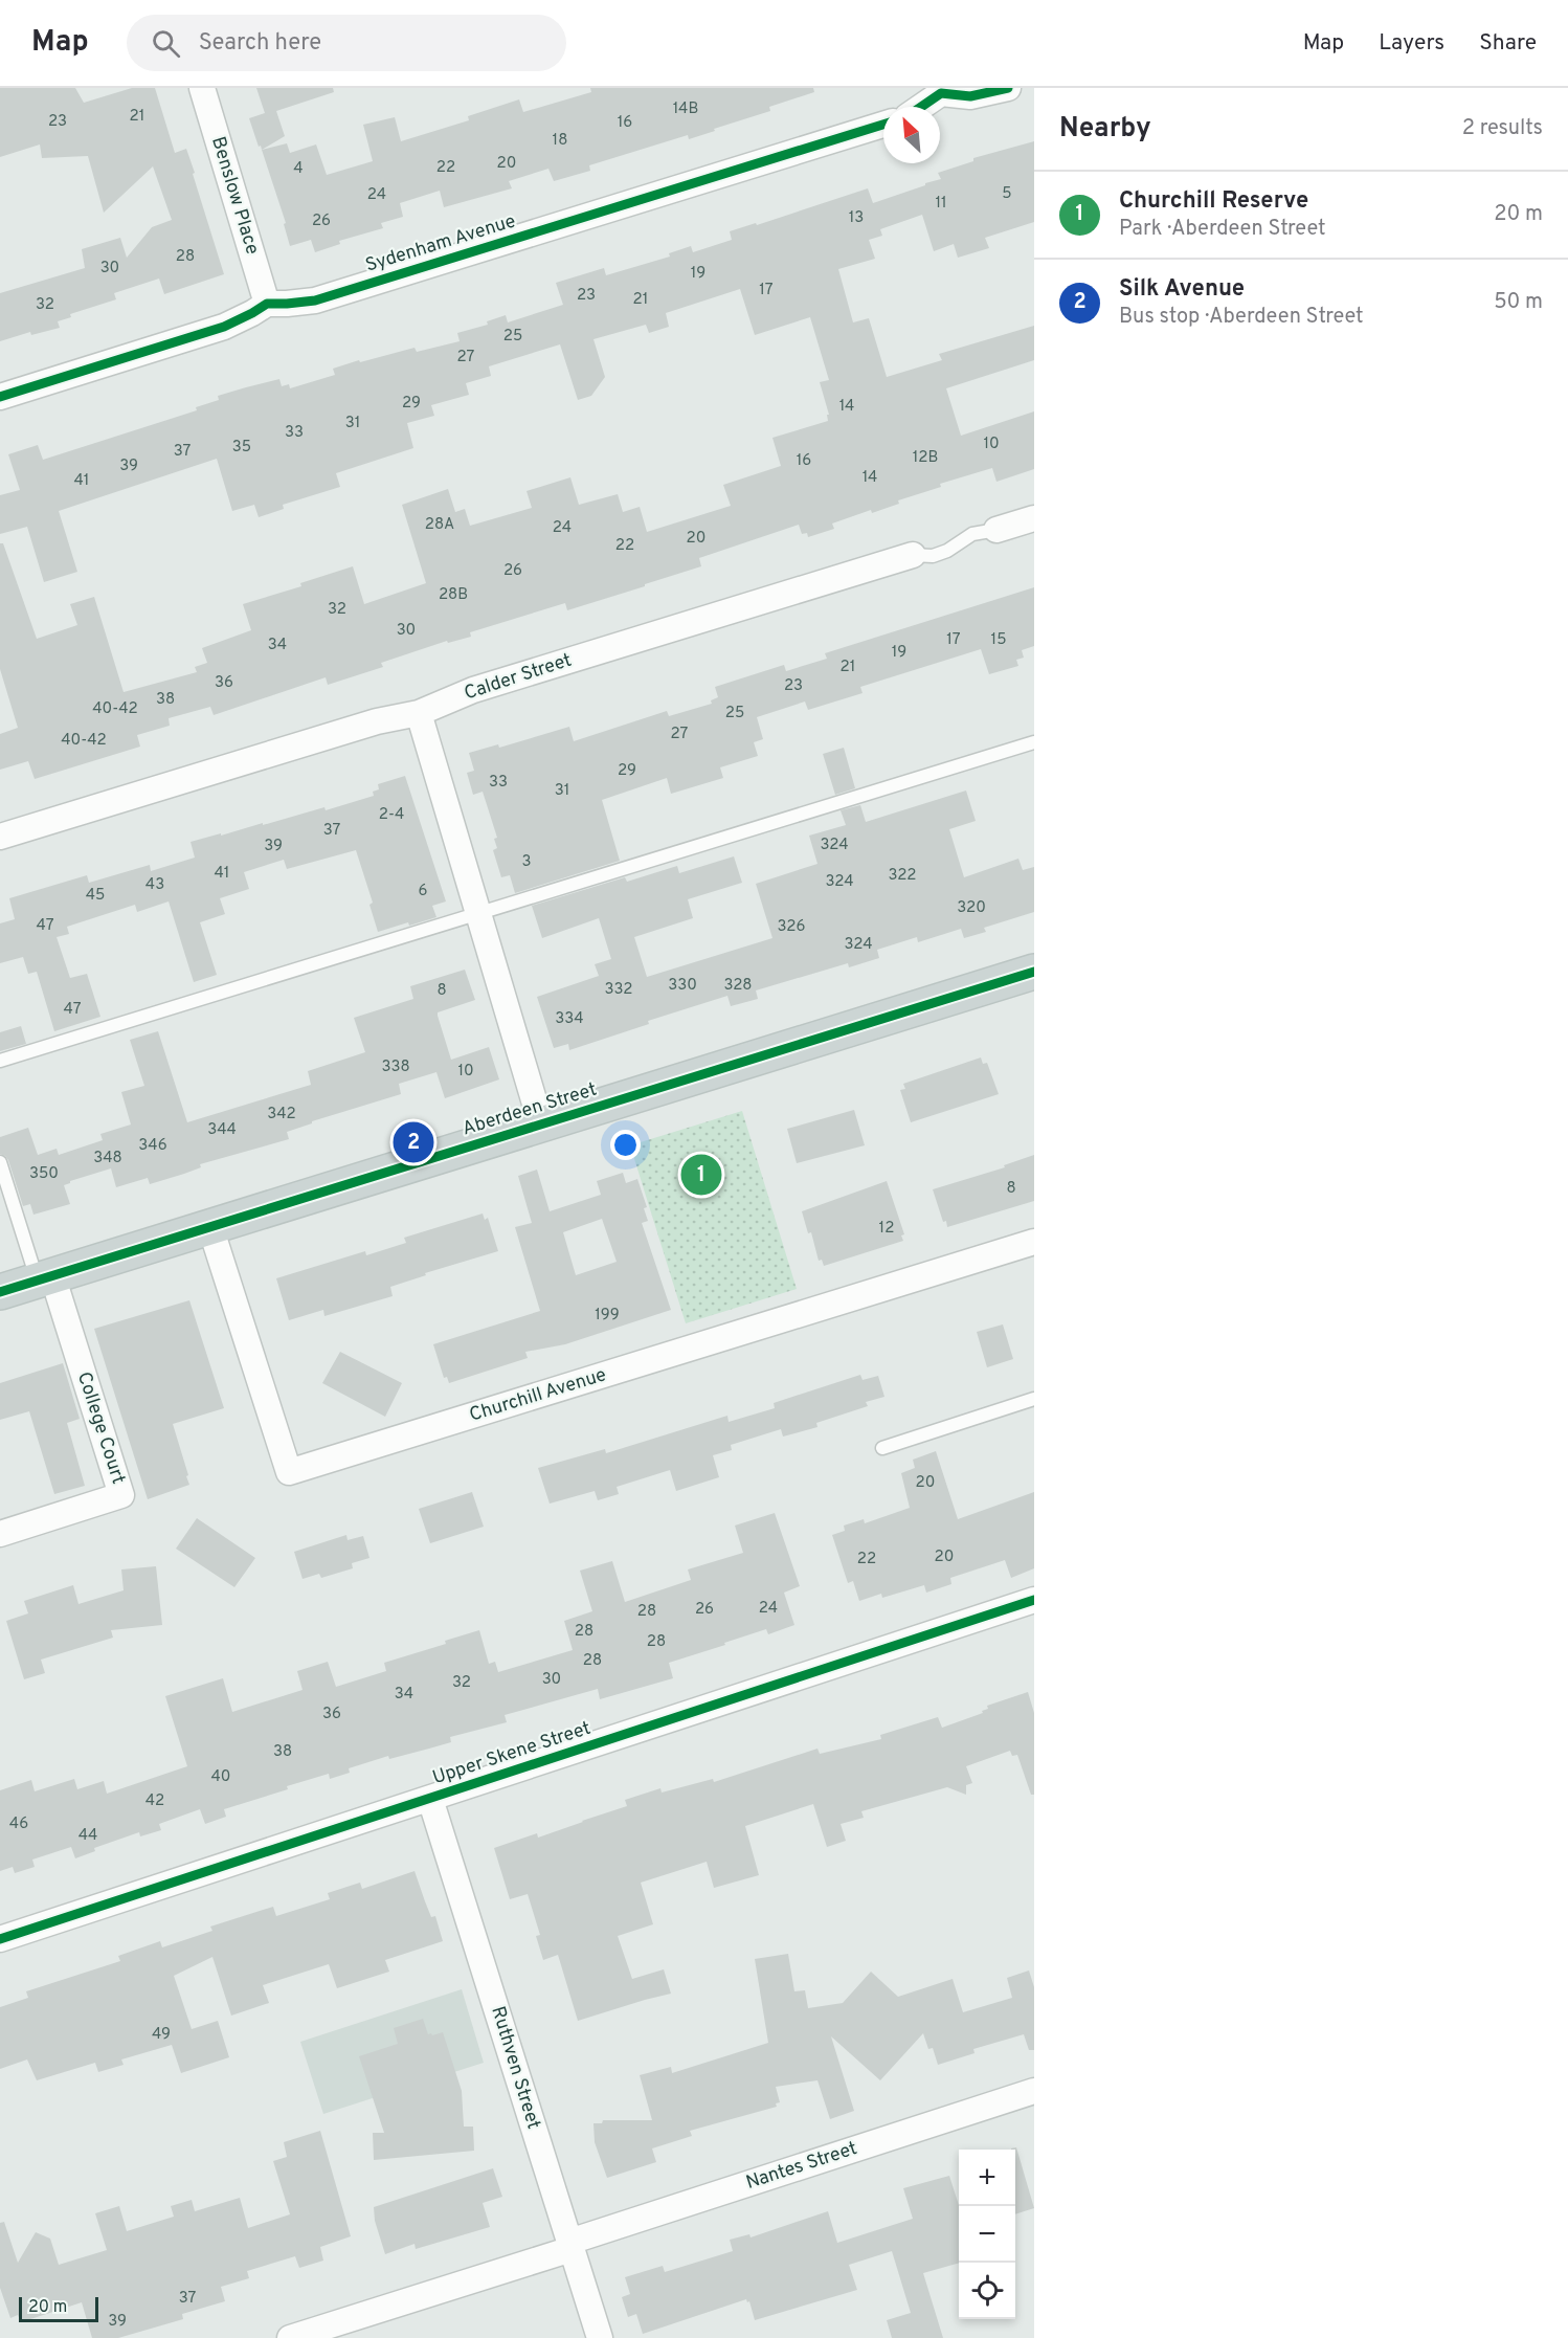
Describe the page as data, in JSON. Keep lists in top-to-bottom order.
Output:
{
  "streets": {
    "main road": ["Aberdeen Street"],
    "street": [
      "Benslow Place",
      "Sydenham Avenue",
      "Calder Street",
      "Churchill Avenue",
      "College Court",
      "Upper Skene Street",
      "Ruthven Street",
      "Nantes Street"
    ]
  },
  "crossings": [
    ["Benslow Place", "Sydenham Avenue"],
    ["Aberdeen Street", "Churchill Avenue"],
    ["Aberdeen Street", "College Court"],
    ["Upper Skene Street", "Ruthven Street"],
    ["Ruthven Street", "Nantes Street"]
  ],
  "house_numbers": [
    "14B",
    "21",
    "23",
    "16",
    "18",
    "20",
    "22",
    "4",
    "5",
    "24",
    "11",
    "13",
    "26",
    "28",
    "30",
    "19",
    "17",
    "23",
    "21",
    "32",
    "25",
    "27",
    "29",
    "14",
    "31",
    "33",
    "10",
    "35",
    "37",
    "12B",
    "16",
    "39",
    "14",
    "41",
    "28A",
    "24",
    "20",
    "22",
    "26",
    "28B",
    "32",
    "30",
    "17",
    "15",
    "34",
    "19",
    "21",
    "36",
    "23",
    "38",
    "40-42",
    "25",
    "27",
    "40-42",
    "29",
    "33",
    "31",
    "2-4",
    "37",
    "324",
    "39",
    "3",
    "41",
    "322",
    "324",
    "43",
    "6",
    "45",
    "320",
    "47",
    "326",
    "324",
    "330",
    "328",
    "332",
    "8",
    "47",
    "334",
    "338",
    "10",
    "342",
    "344",
    "346",
    "348",
    "350",
    "8",
    "12",
    "199",
    "20",
    "20",
    "22",
    "24",
    "26",
    "28",
    "28",
    "28",
    "28",
    "30",
    "32",
    "34",
    "36",
    "38",
    "40",
    "42",
    "46",
    "44",
    "49",
    "37",
    "39"
  ],
  "scale_bar": "20 m",
  "north": "top left",
  "page": {
    "header": "Map",
    "search": "Search here",
    "nav": ["Map", "Layers", "Share"],
    "heading": ["Nearby", "2 results"],
    "list": [
      {
        "mark": "1",
        "name": "Churchill Reserve",
        "note": "Park · Aberdeen Street",
        "value": "20 m"
      },
      {
        "mark": "2",
        "name": "Silk Avenue",
        "note": "Bus stop · Aberdeen Street",
        "value": "50 m"
      }
    ],
    "pins": ["2", "1"],
    "map_buttons": ["+", "−"],
    "scale": "20 m"
  }
}
